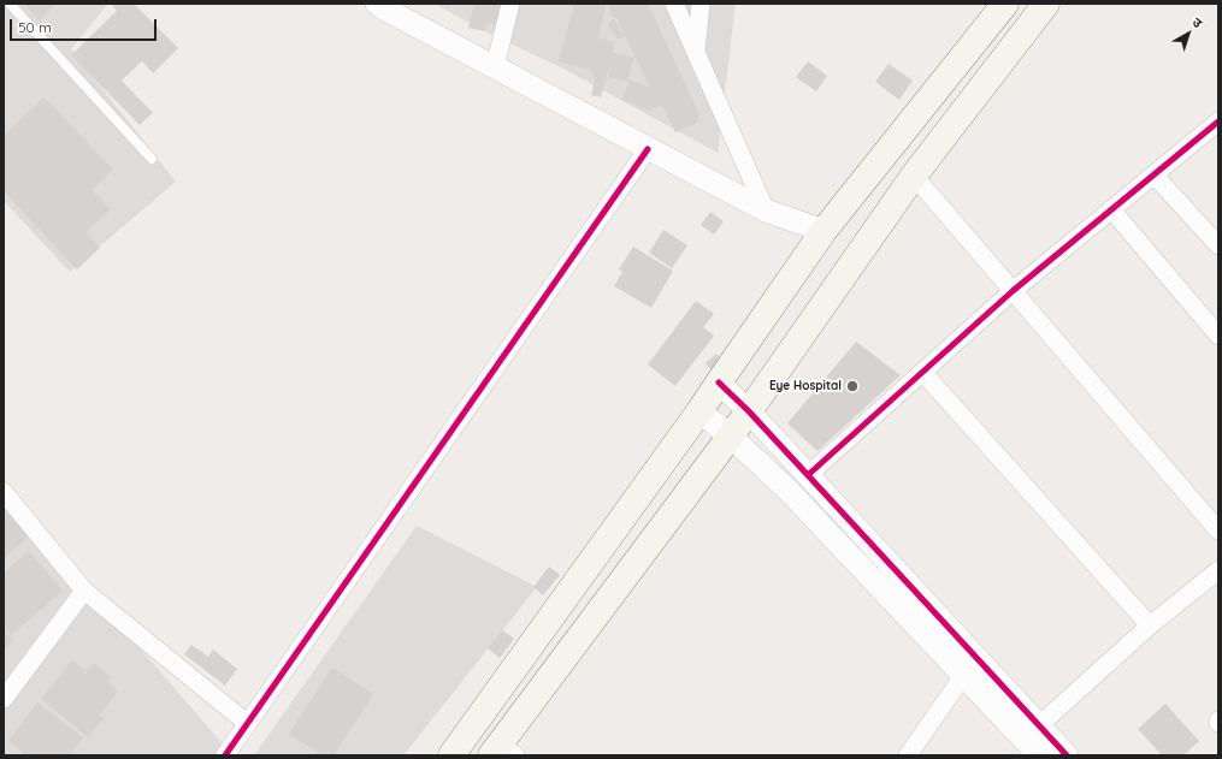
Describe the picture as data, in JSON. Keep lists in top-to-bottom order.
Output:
{
  "places": ["Eye Hospital"],
  "scale_bar": "50 m",
  "north": "top right"
}
